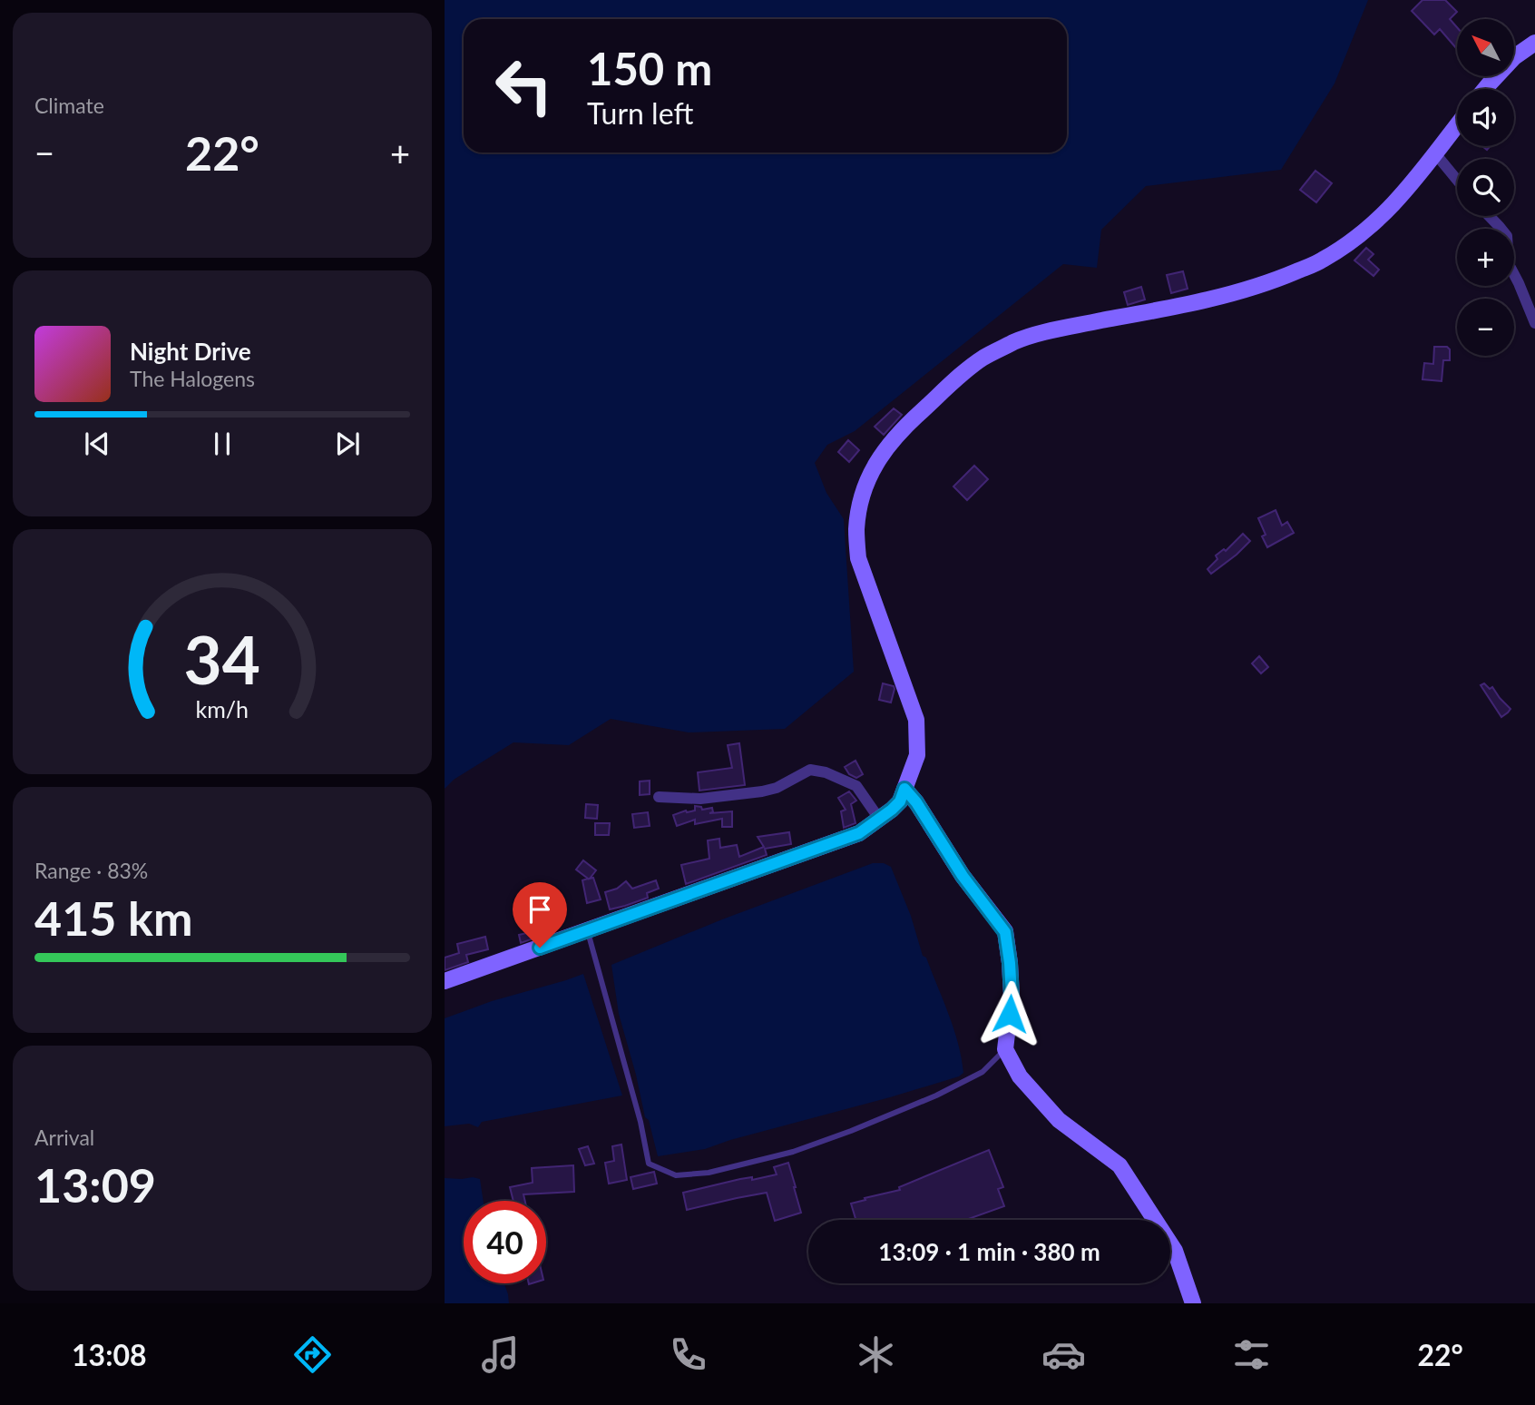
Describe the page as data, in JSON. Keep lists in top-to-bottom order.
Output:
{
  "north": "top left",
  "page": {
    "tile": [
      "Climate",
      ["Range · 83%", "415 km"],
      ["Arrival", "13:09"]
    ],
    "map_buttons": ["+", "−"],
    "turn": ["150 m", "Turn left"],
    "heat": ["−", "22°", "+"],
    "song": ["Night Drive", "The Halogens"],
    "limit": "40",
    "trip": "13:09 · 1 min · 380 m",
    "tabs": ["13:08", "22°"],
    "gauge": ["34", "km/h"]
  }
}
